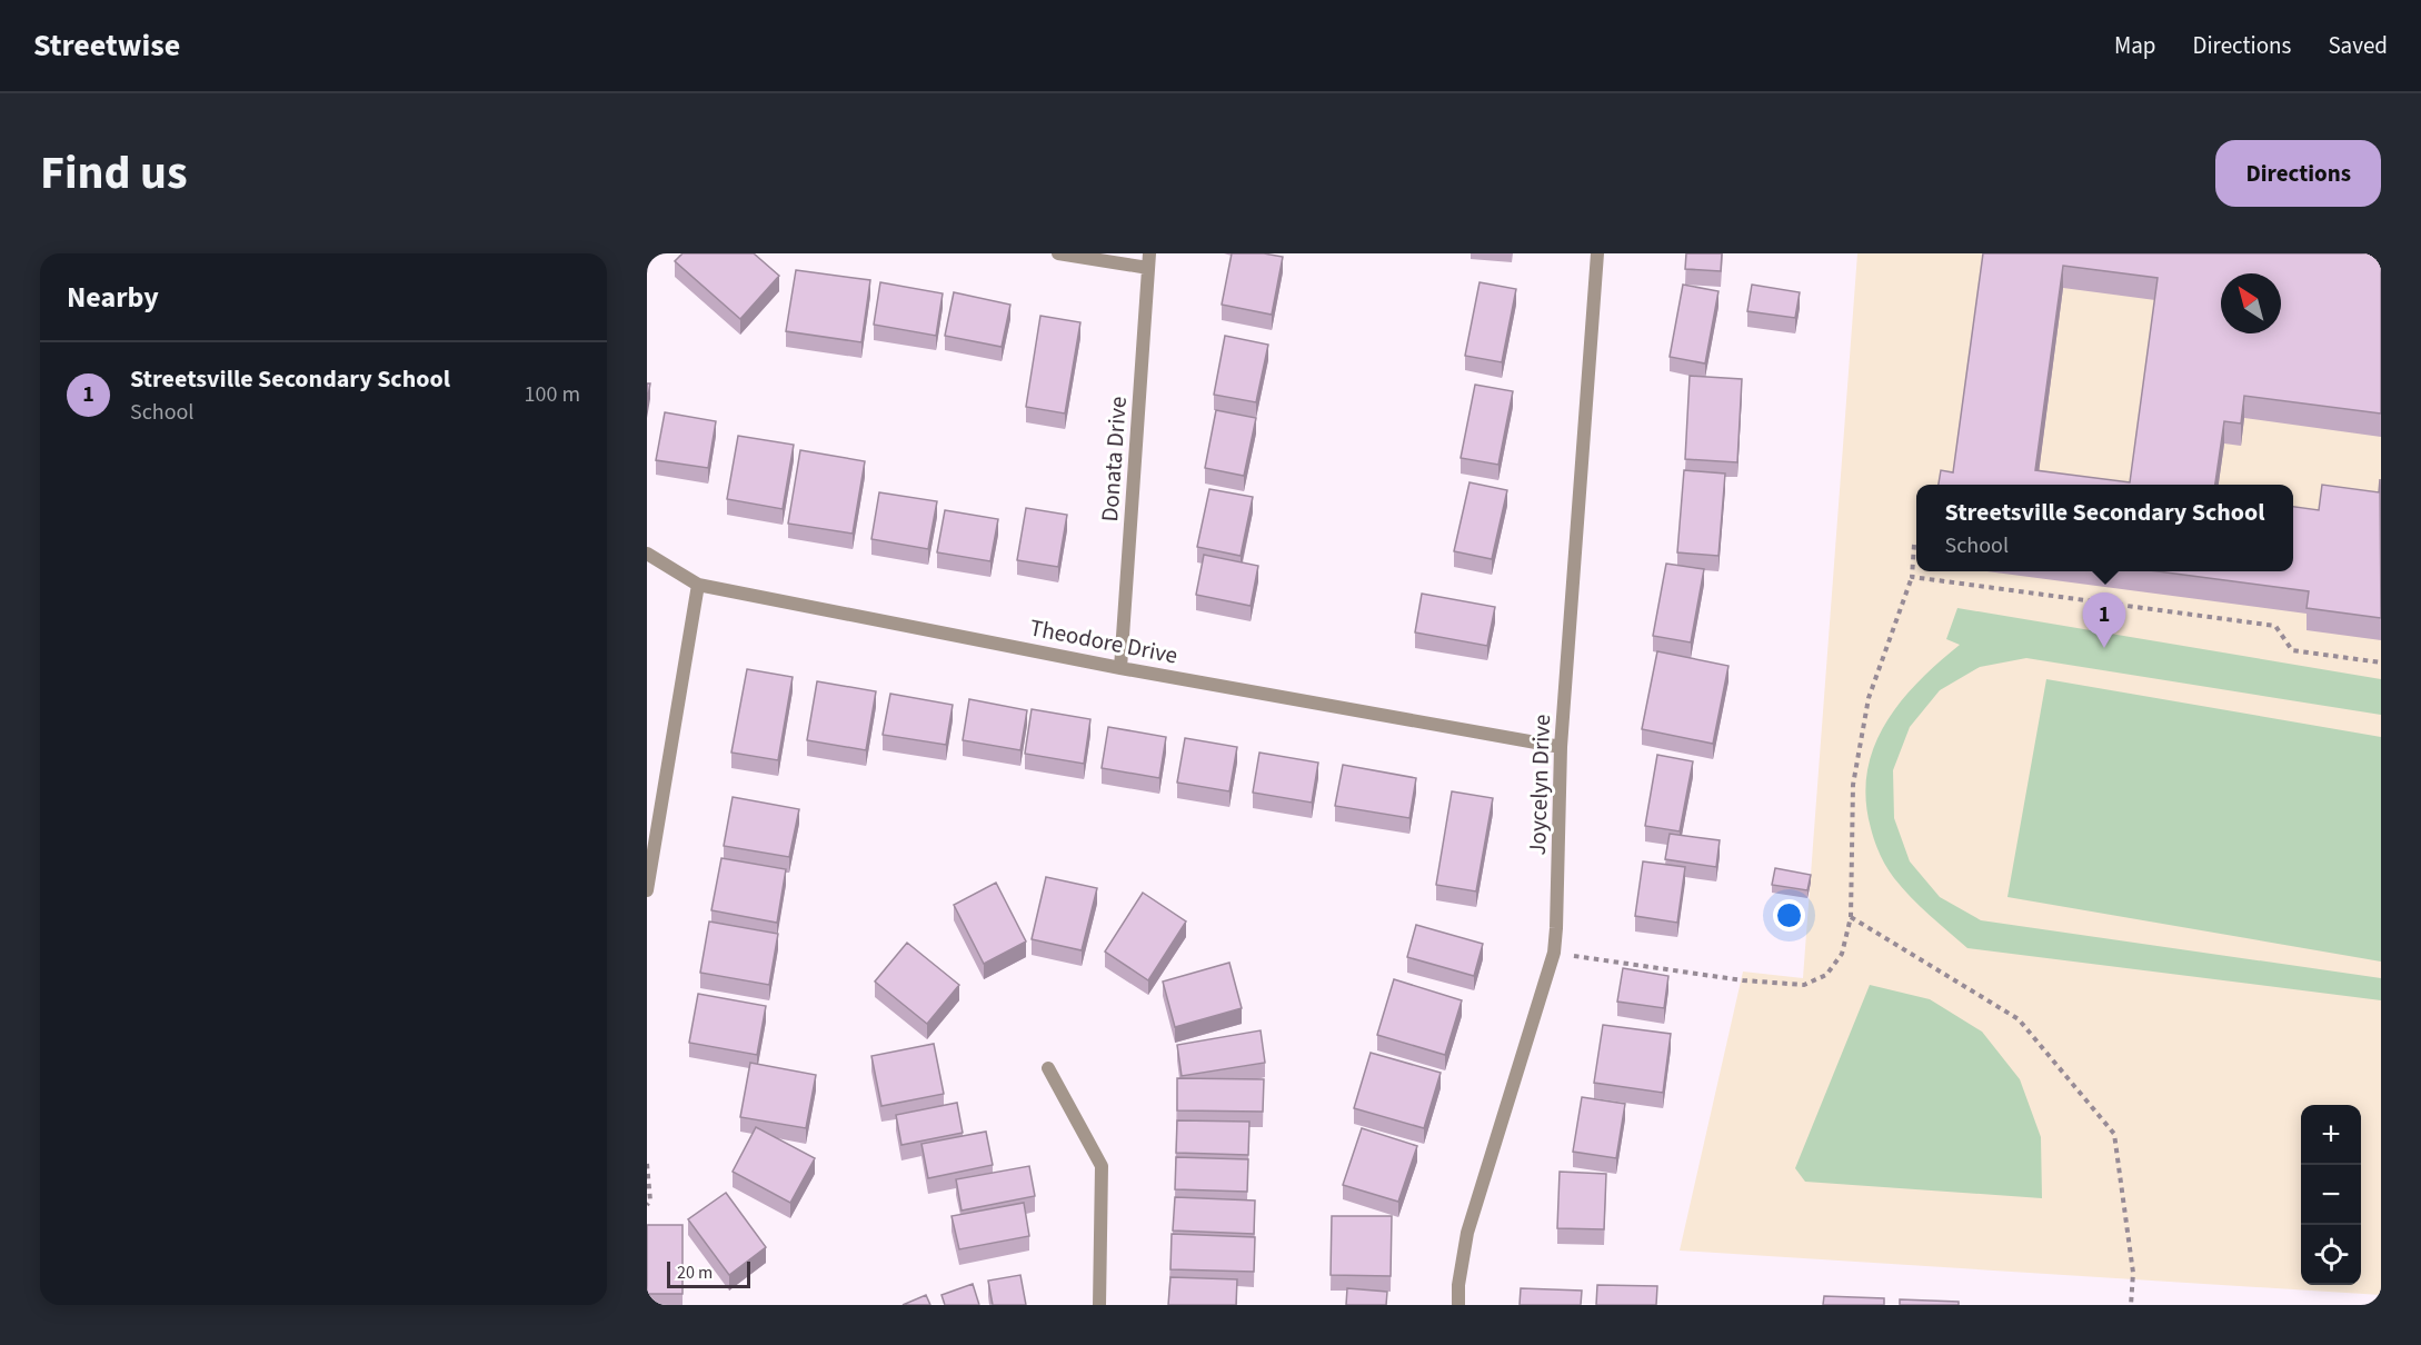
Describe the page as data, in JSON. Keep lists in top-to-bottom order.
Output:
{
  "streets": {
    "street": ["Donata Drive", "Theodore Drive", "Joycelyn Drive"]
  },
  "crossings": [
    ["Donata Drive", "Theodore Drive"],
    ["Theodore Drive", "Joycelyn Drive"]
  ],
  "scale_bar": "20 m",
  "north": "top left",
  "page": {
    "header": "Streetwise",
    "nav": ["Map", "Directions", "Saved"],
    "title": "Find us",
    "buttons": "Directions",
    "heading": "Nearby",
    "list": [
      {
        "mark": "1",
        "name": "Streetsville Secondary School",
        "note": "School",
        "value": "100 m"
      }
    ],
    "popup": ["Streetsville Secondary School", "School"],
    "pins": "1",
    "map_buttons": ["+", "−"],
    "scale": "20 m"
  }
}
